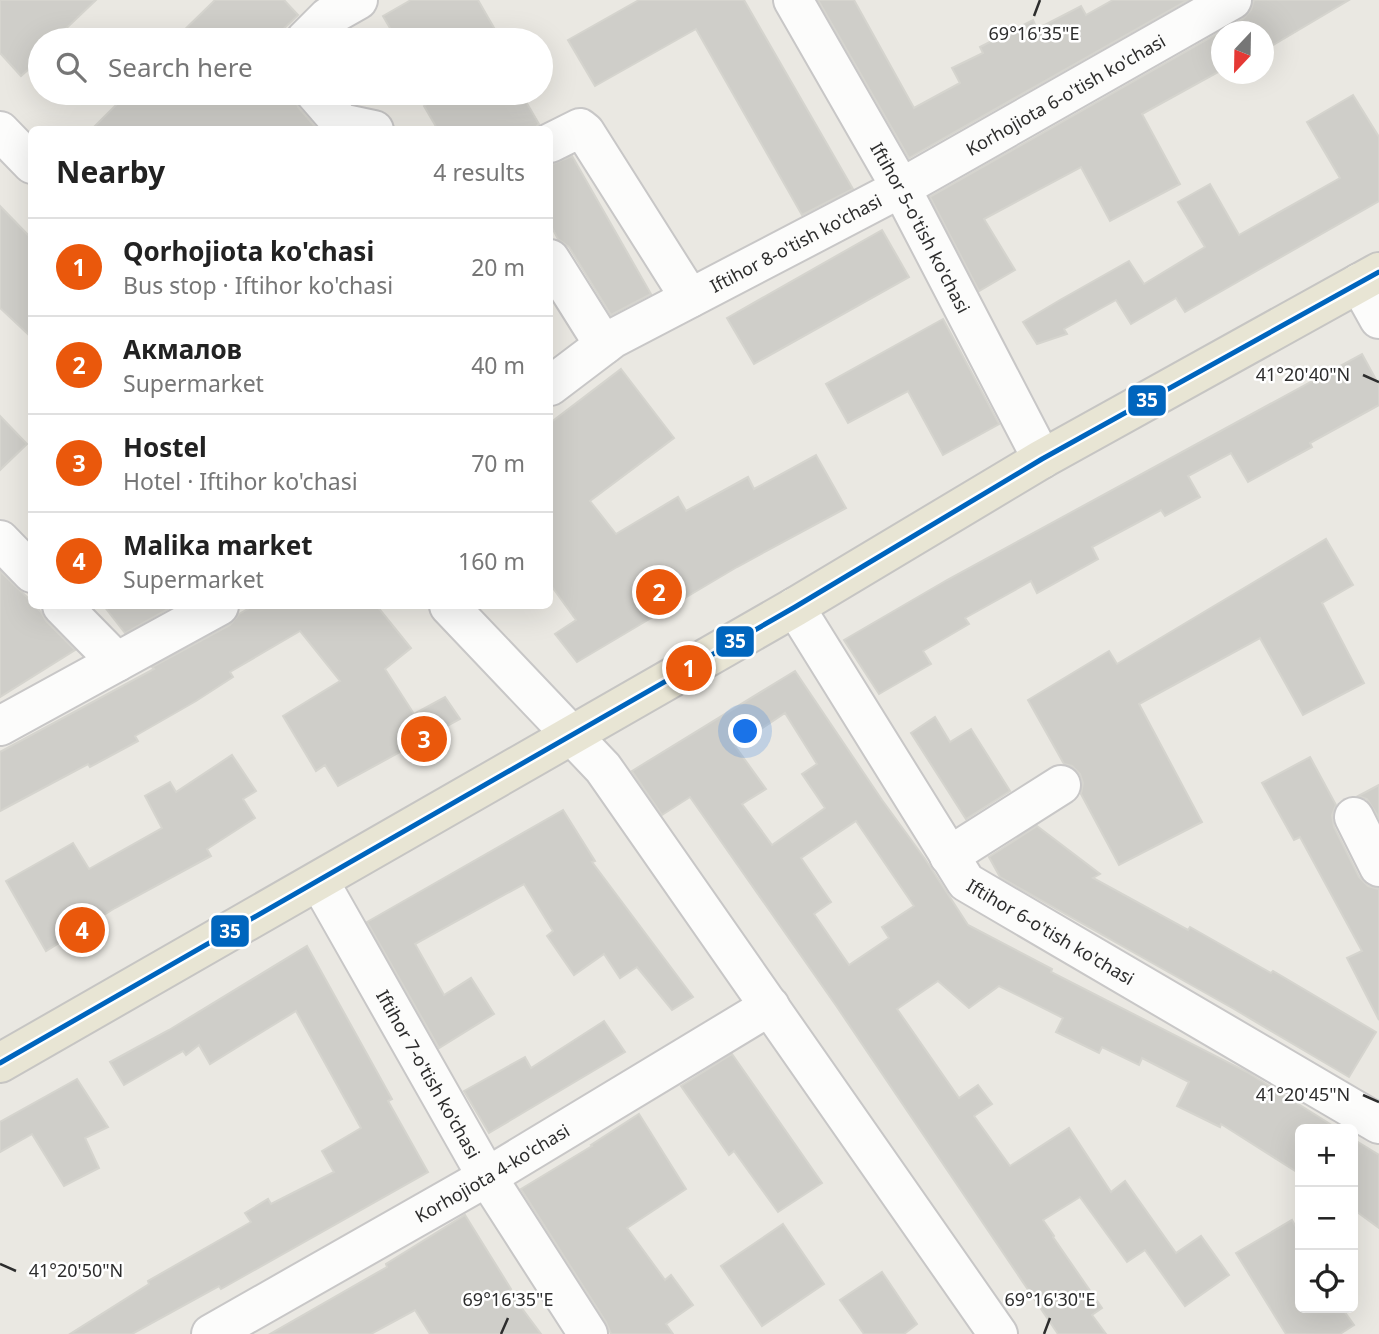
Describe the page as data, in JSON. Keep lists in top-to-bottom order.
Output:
{
  "streets": {
    "street": [
      "Korhojiota 6-o'tish ko'chasi",
      "Iftihor 5-o'tish ko'chasi",
      "Iftihor 8-o'tish ko'chasi",
      "Iftihor 6-o'tish ko'chasi",
      "Iftihor 7-o'tish ko'chasi",
      "Korhojiota 4-ko'chasi"
    ]
  },
  "crossings": [
    ["Korhojiota 6-o'tish ko'chasi", "Iftihor 5-o'tish ko'chasi"],
    ["Korhojiota 6-o'tish ko'chasi", "Iftihor 8-o'tish ko'chasi"],
    ["Iftihor 5-o'tish ko'chasi", "Iftihor 8-o'tish ko'chasi"],
    ["Iftihor 7-o'tish ko'chasi", "Korhojiota 4-ko'chasi"]
  ],
  "lines": ["transit line 35"],
  "north": "bottom",
  "page": {
    "search": "Search here",
    "heading": ["Nearby", "4 results"],
    "list": [
      {
        "mark": "1",
        "name": "Qorhojiota ko'chasi",
        "note": "Bus stop · Iftihor ko'chasi",
        "value": "20 m"
      },
      {
        "mark": "2",
        "name": "Акмалов",
        "note": "Supermarket",
        "value": "40 m"
      },
      {
        "mark": "3",
        "name": "Hostel",
        "note": "Hotel · Iftihor ko'chasi",
        "value": "70 m"
      },
      {
        "mark": "4",
        "name": "Malika market",
        "note": "Supermarket",
        "value": "160 m"
      }
    ],
    "pins": [
      "2",
      "1",
      "3",
      "4"
    ],
    "map_buttons": ["+", "−"]
  },
  "coordinates": [
    "69°16'35\"E",
    "41°20'40\"N",
    "41°20'45\"N",
    "41°20'50\"N",
    "69°16'30\"E"
  ]
}
